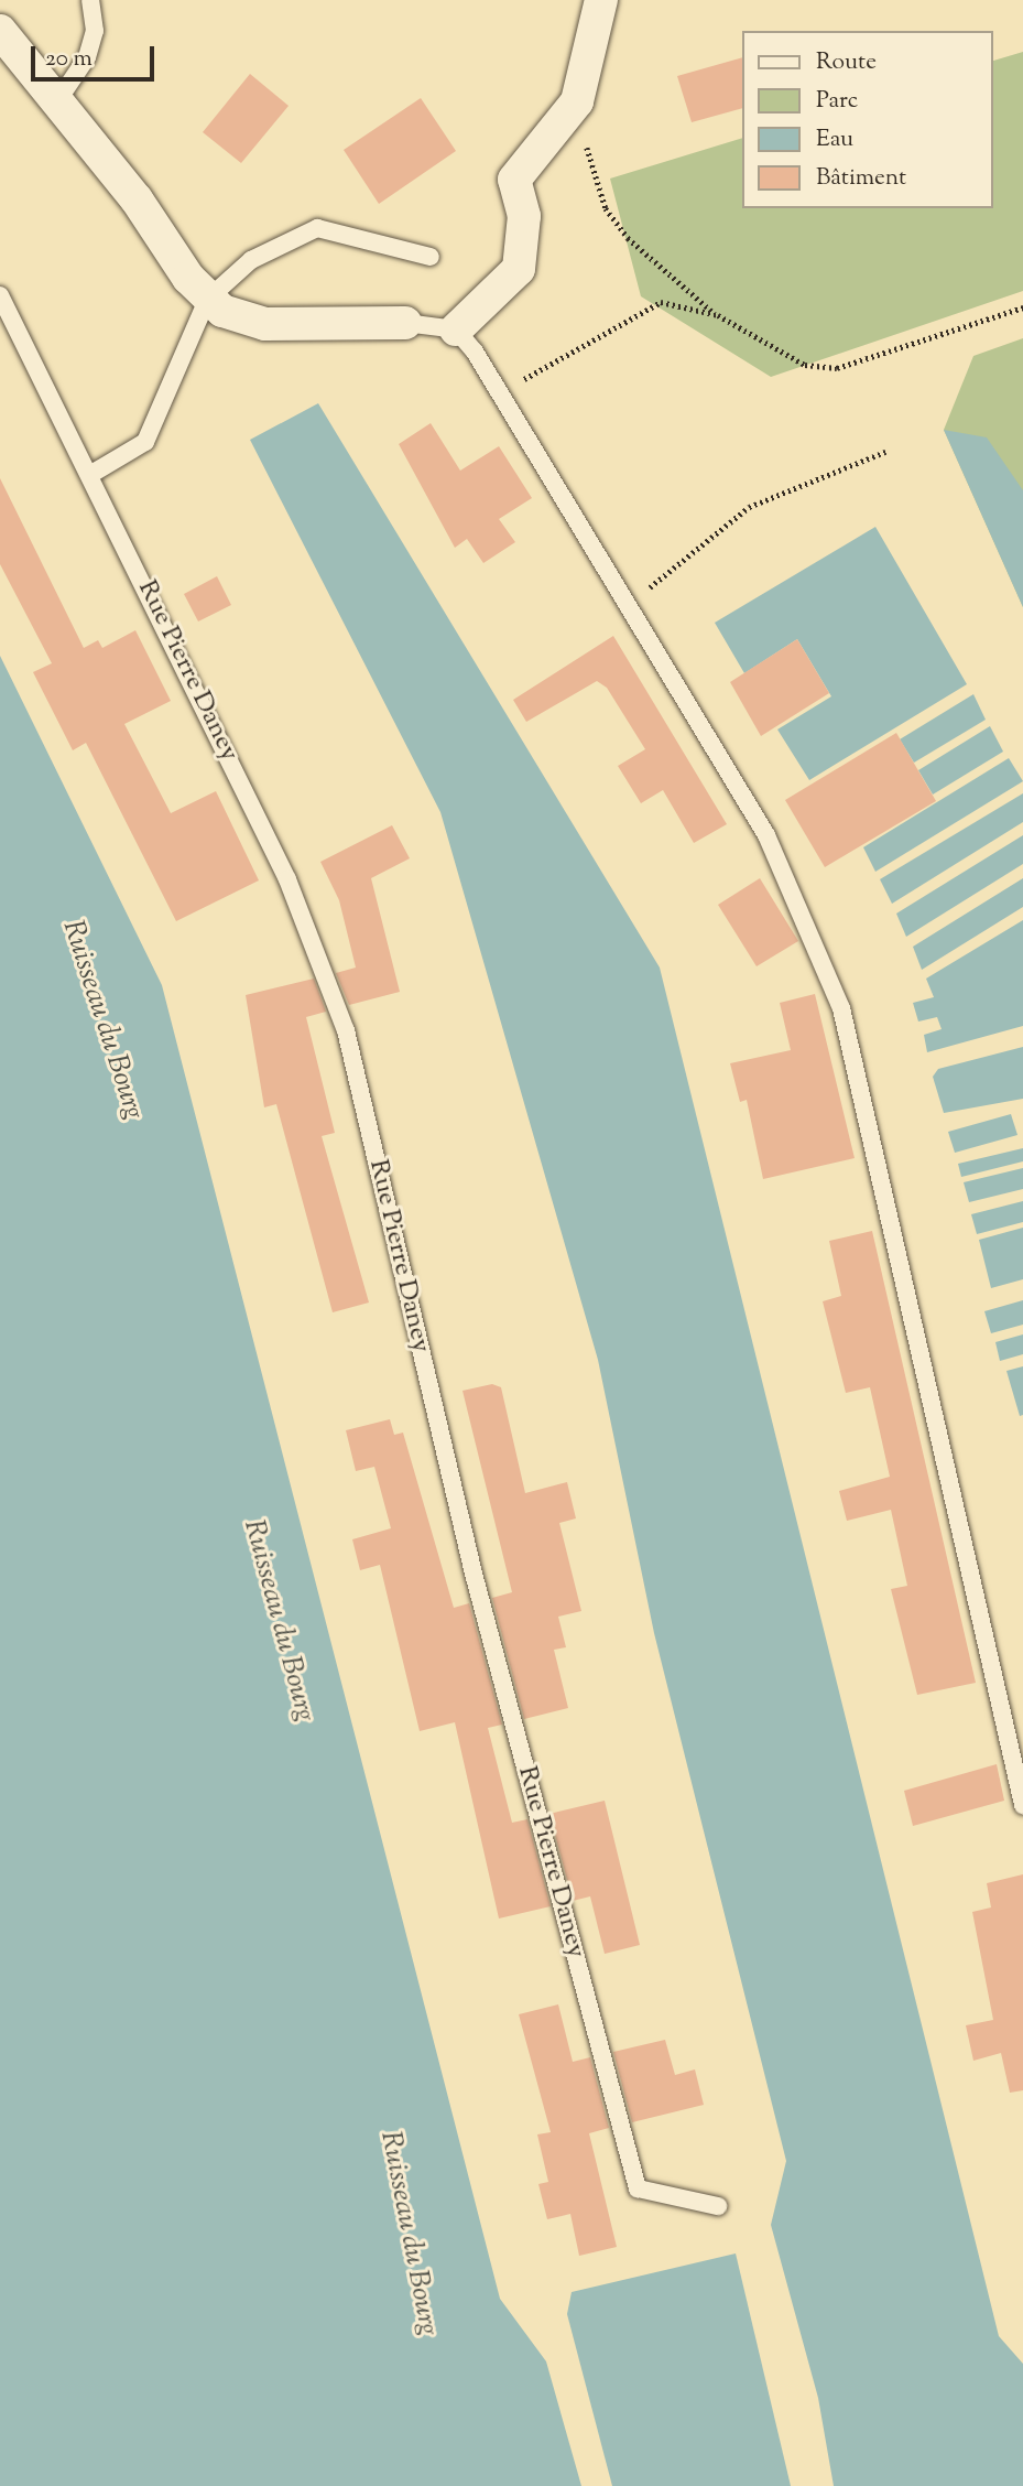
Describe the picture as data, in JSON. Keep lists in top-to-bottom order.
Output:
{
  "streets": {
    "lane": ["Rue Pierre Daney"]
  },
  "water": ["Ruisseau du Bourg"],
  "legend": [
    "Route",
    "Parc",
    "Eau",
    "Bâtiment"
  ],
  "scale_bar": "20 m"
}
